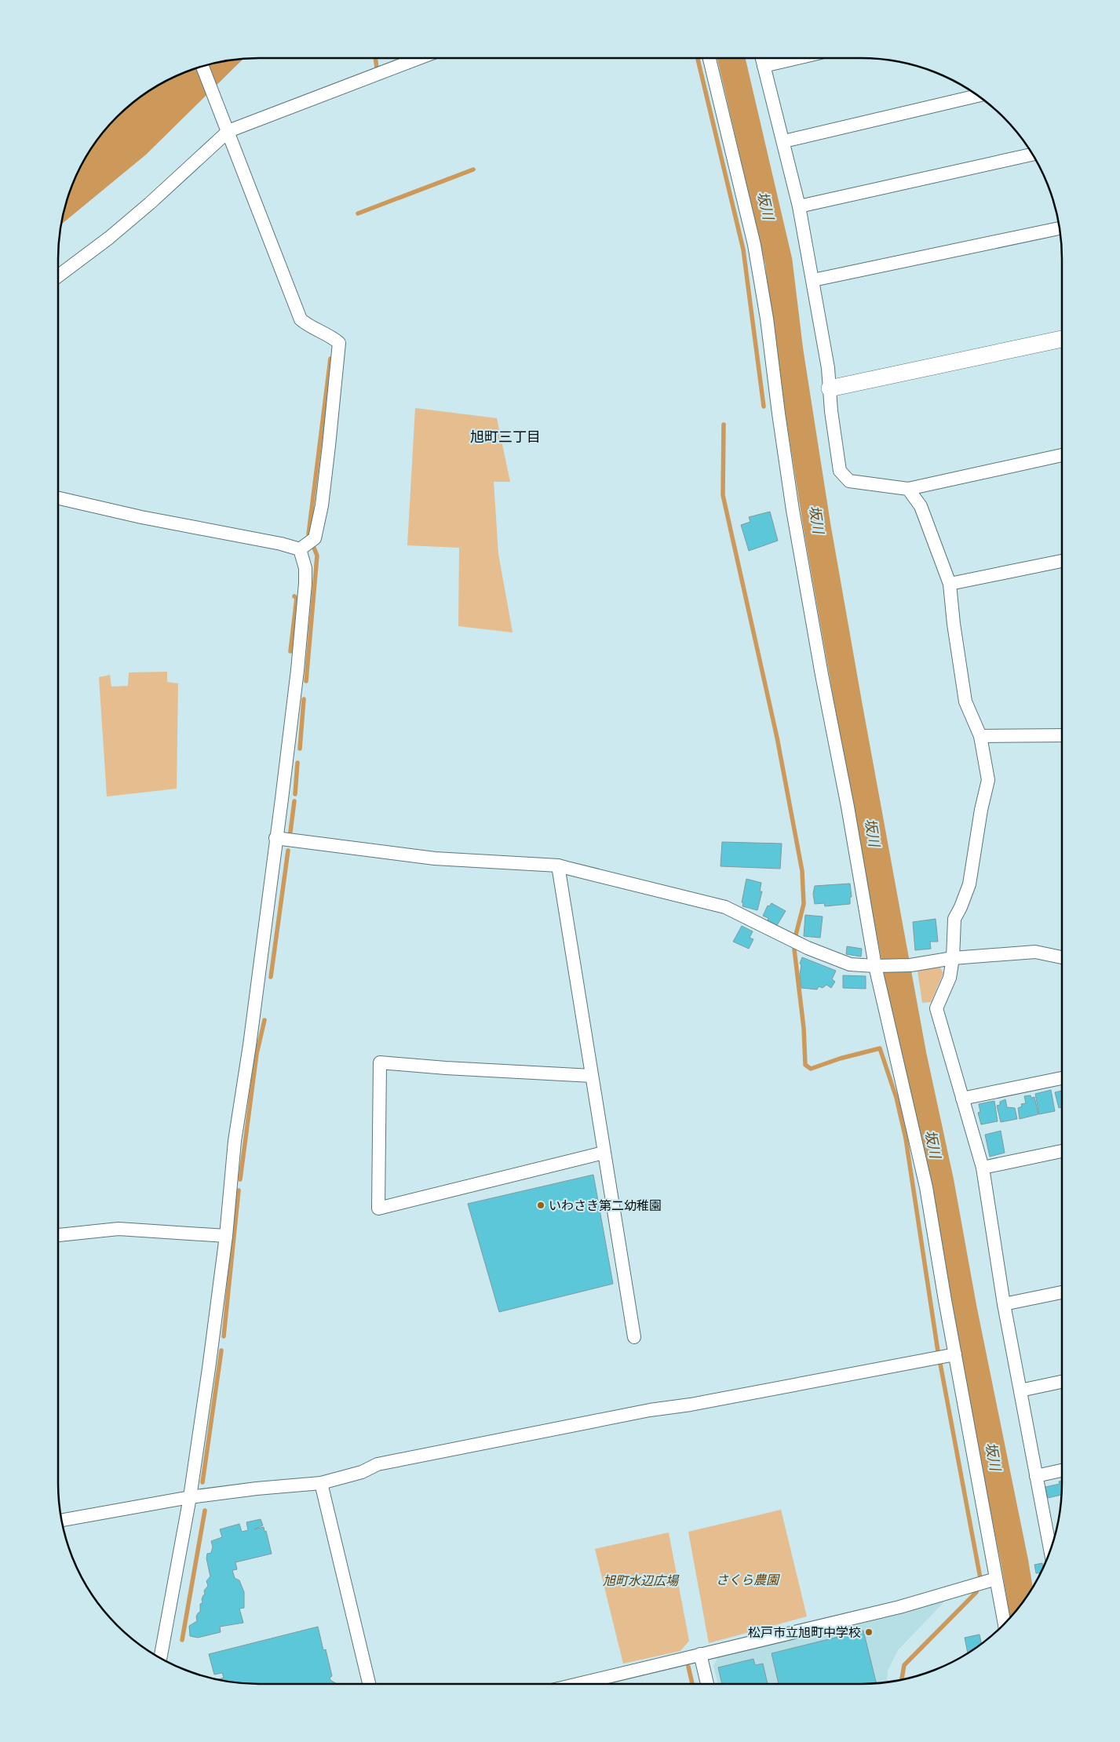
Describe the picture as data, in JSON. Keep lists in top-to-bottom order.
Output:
{
  "districts": ["旭町三丁目"],
  "water": ["坂川"],
  "parks": ["さくら農園", "旭町水辺広場"],
  "places": ["いわさき第二幼稚園", "松戸市立旭町中学校"]
}
